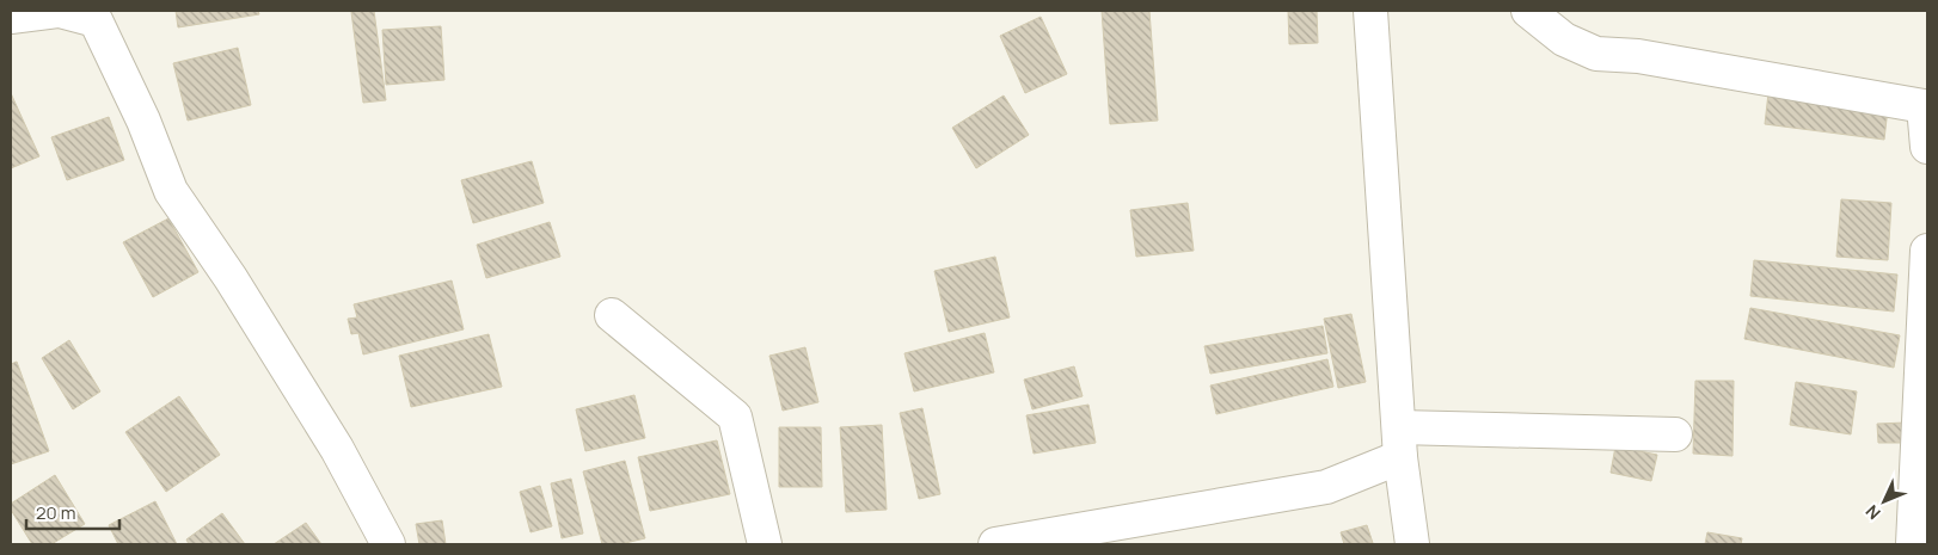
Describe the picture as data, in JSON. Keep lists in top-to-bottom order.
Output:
{
  "scale_bar": "20 m",
  "north": "bottom left"
}
